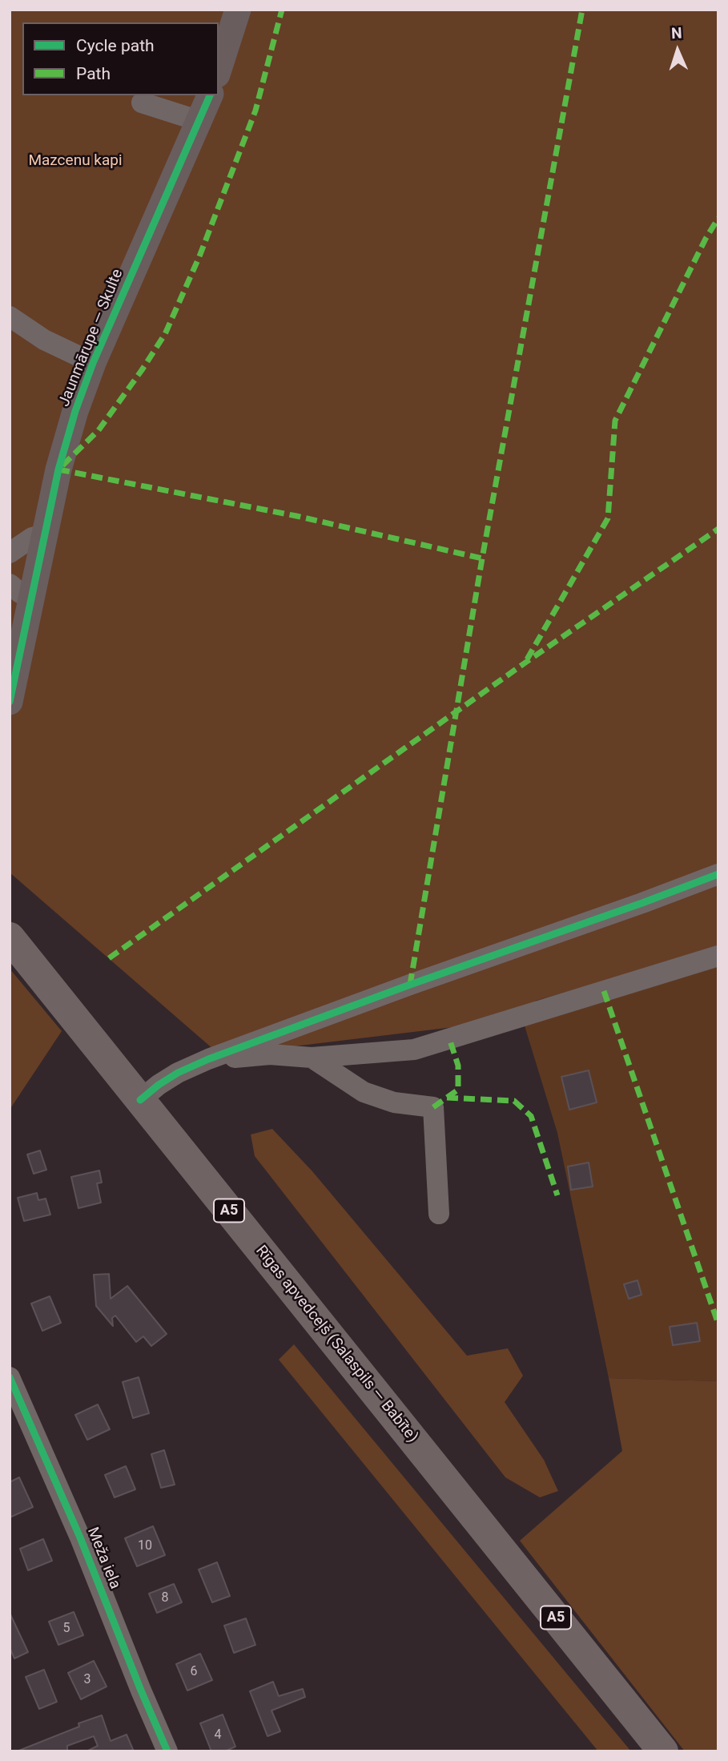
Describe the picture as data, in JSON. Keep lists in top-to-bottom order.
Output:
{
  "streets": {
    "highway": ["A5", "Rīgas apvedceļš (Salaspils — Babīte)"],
    "main road": ["Jaunmārupe — Skulte"],
    "street": ["Meža iela"]
  },
  "parks": ["Mazcenu kapi"],
  "house_numbers": [
    "10",
    "8",
    "5",
    "6",
    "3",
    "4"
  ],
  "legend": ["Cycle path", "Path"],
  "north": "top"
}
